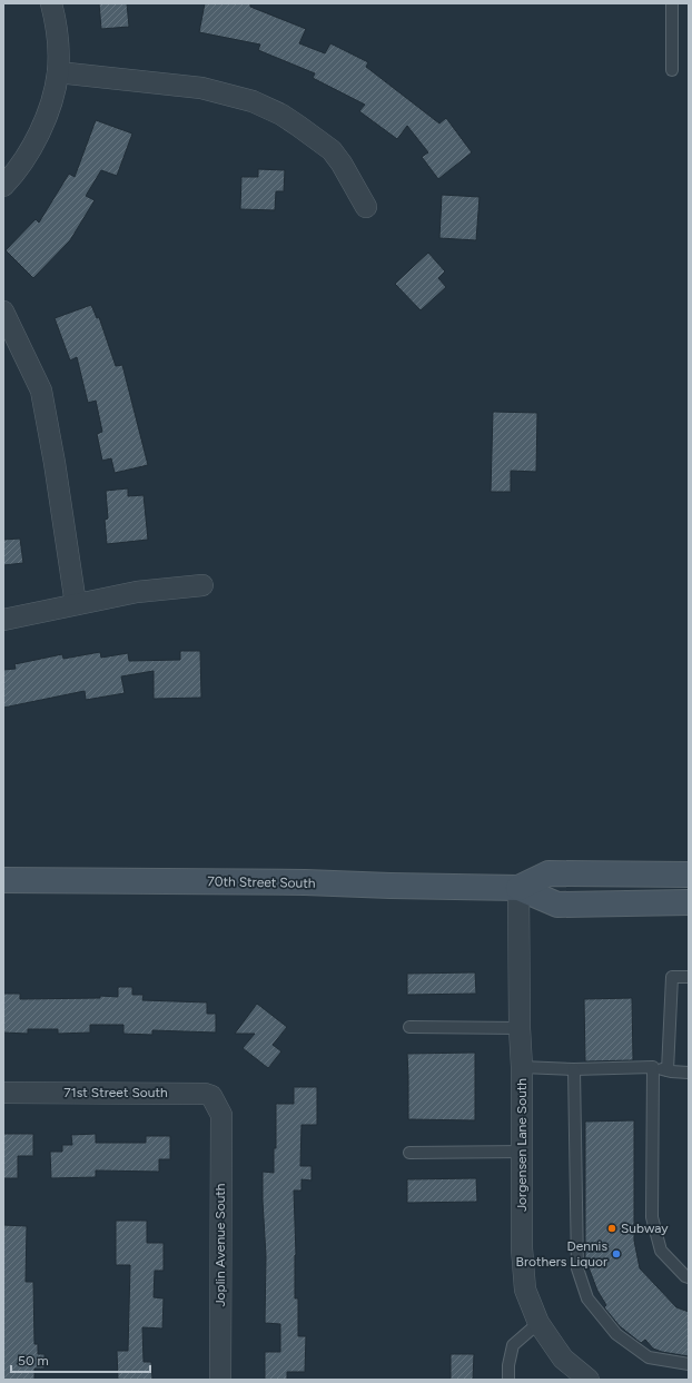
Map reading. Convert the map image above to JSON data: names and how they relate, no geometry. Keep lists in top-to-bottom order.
{
  "streets": {
    "main road": ["70th Street South"],
    "street": ["71st Street South", "Jorgensen Lane South", "Joplin Avenue South"]
  },
  "crossings": [
    ["70th Street South", "Jorgensen Lane South"],
    ["71st Street South", "Joplin Avenue South"]
  ],
  "places": ["Subway", "Dennis Brothers Liquor"],
  "scale_bar": "50 m"
}
